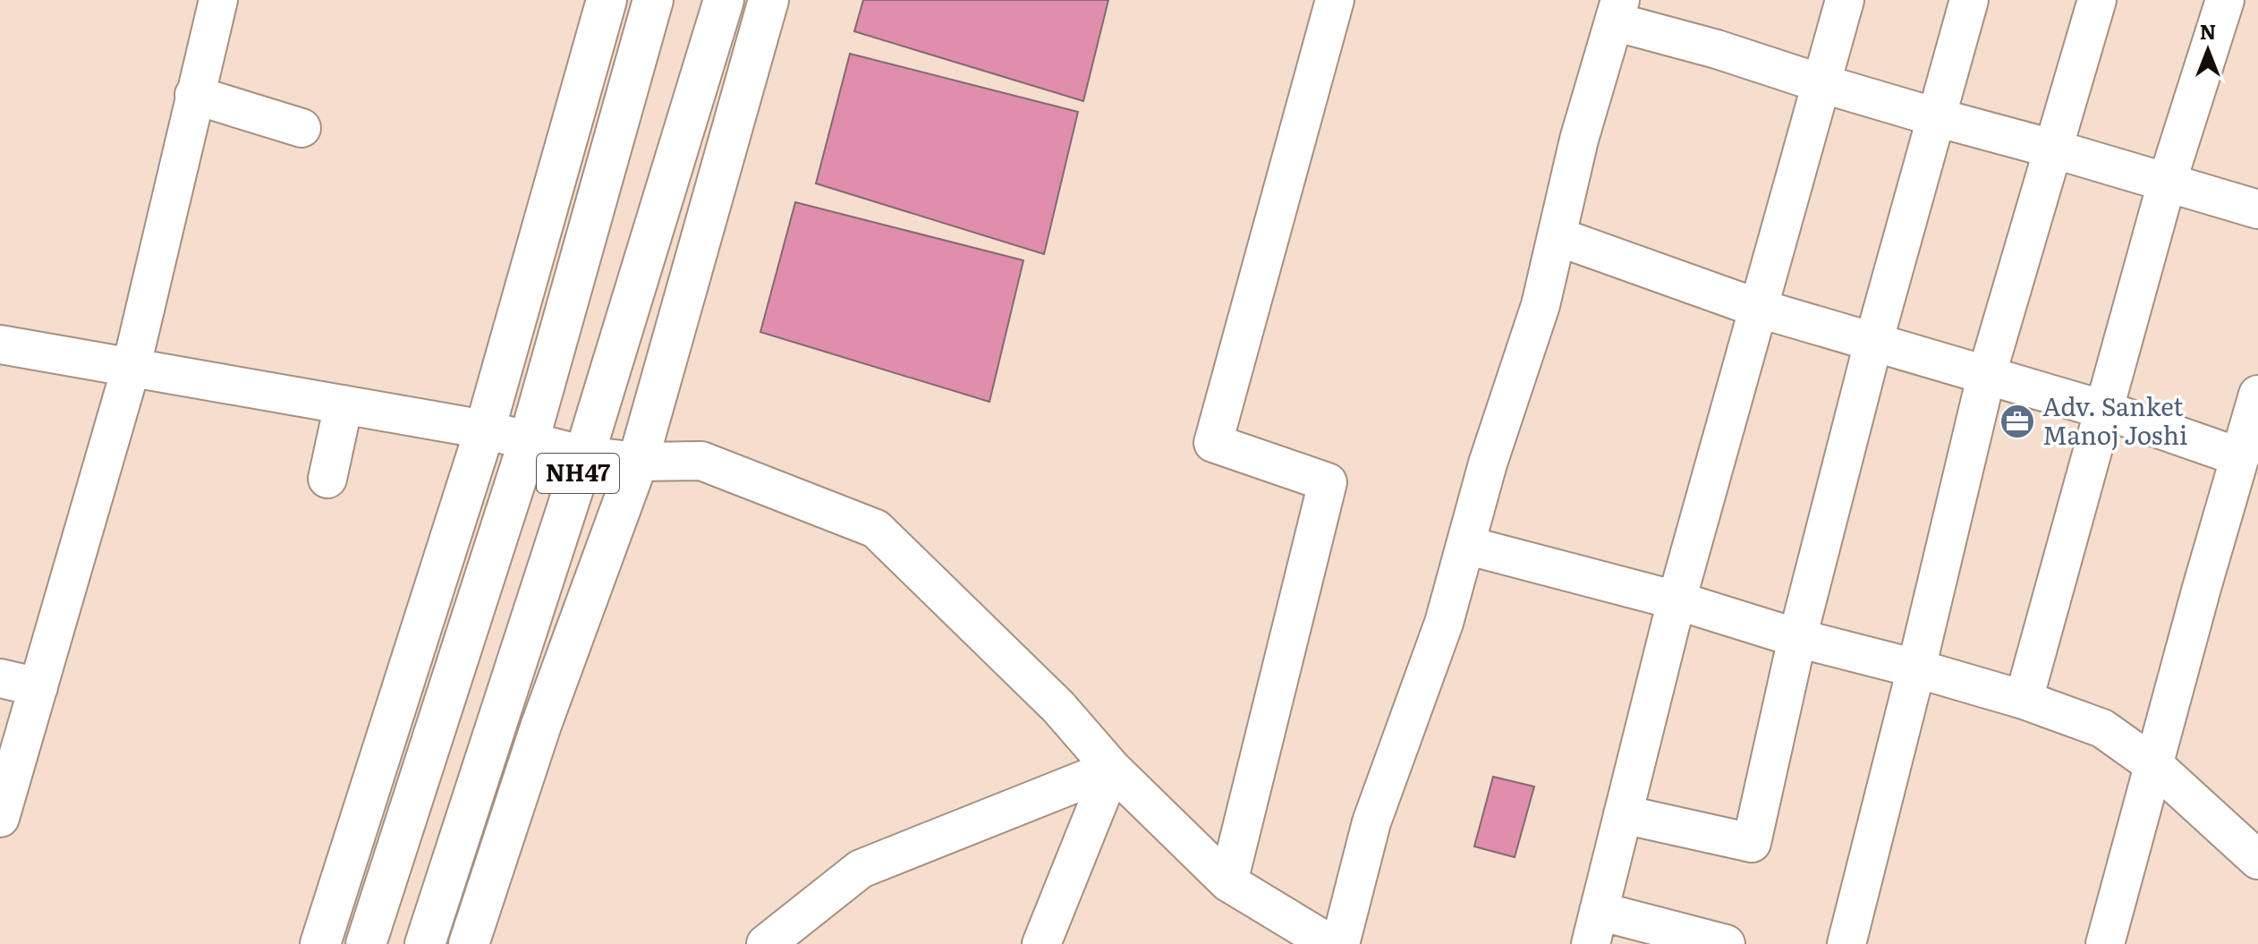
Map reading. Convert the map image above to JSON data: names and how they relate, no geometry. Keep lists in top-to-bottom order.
{
  "streets": {
    "main road": ["NH47"]
  },
  "places": {
    "office": ["Adv. Sanket Manoj Joshi"]
  },
  "north": "top"
}
